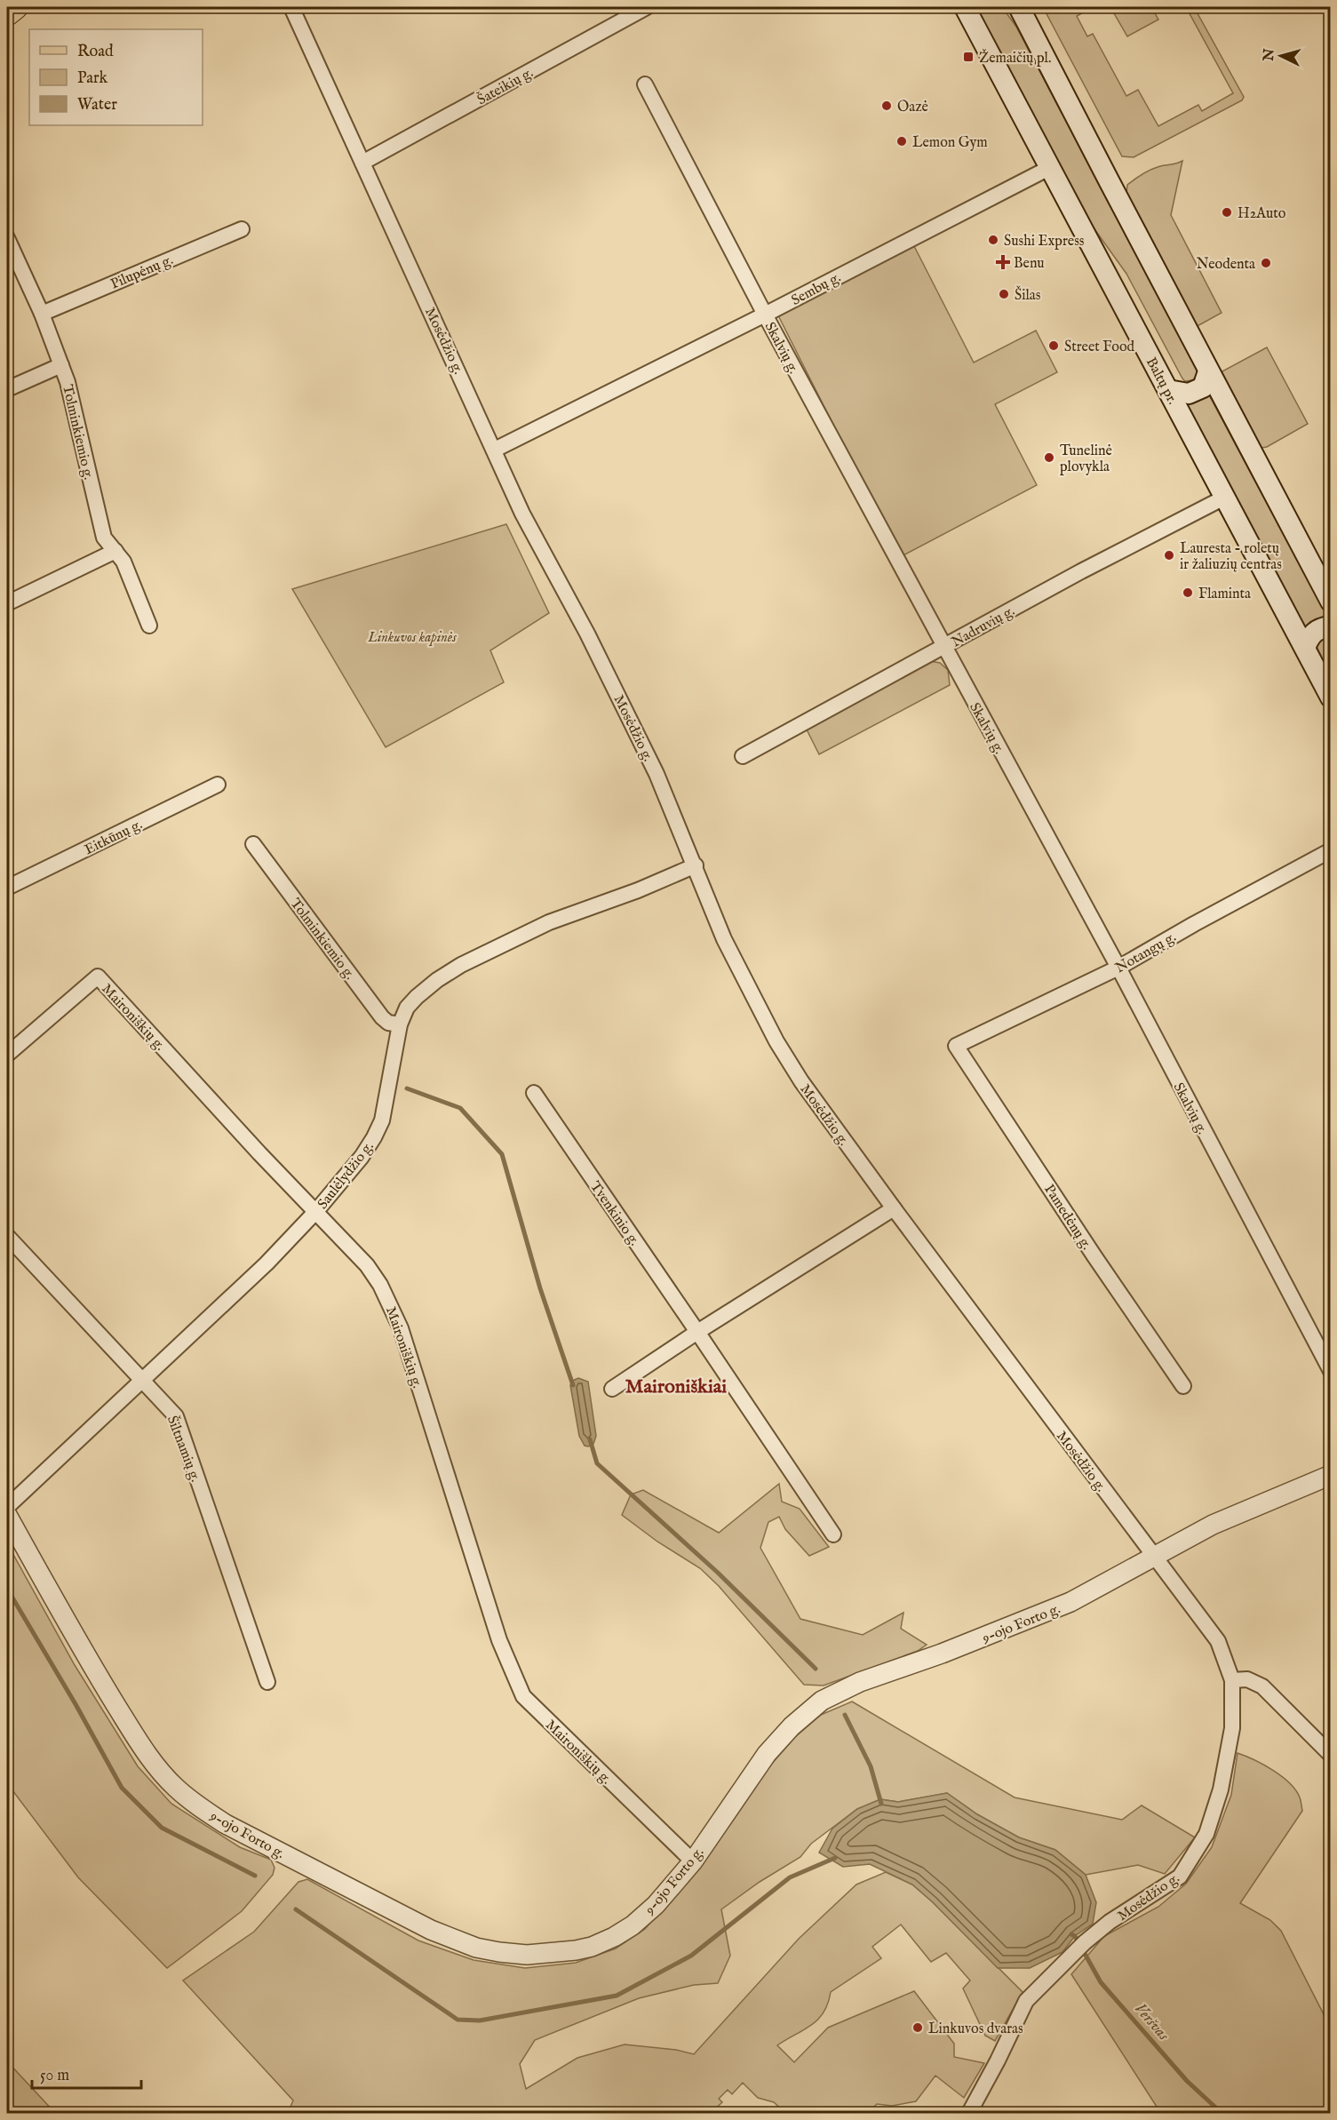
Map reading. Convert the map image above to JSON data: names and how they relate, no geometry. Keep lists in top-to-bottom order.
{
  "streets": {
    "main road": ["Baltų pr."],
    "street": [
      "Šateikių g.",
      "Pilupėnų g.",
      "Sembų g.",
      "Mosėdžio g.",
      "Skalvių g.",
      "Tolminkiemio g.",
      "Nadruvių g.",
      "Eitkūnų g.",
      "Notangų g.",
      "Maironiškių g.",
      "Saulėlydžio g.",
      "Tvenkinio g.",
      "Pamedėnų g.",
      "Šiltnamių g.",
      "9-ojo Forto g."
    ]
  },
  "crossings": [
    ["Šateikių g.", "Mosėdžio g."],
    ["Pilupėnų g.", "Tolminkiemio g."],
    ["Sembų g.", "Mosėdžio g."],
    ["Sembų g.", "Skalvių g."],
    ["Sembų g.", "Baltų pr."],
    ["Mosėdžio g.", "Saulėlydžio g."],
    ["Mosėdžio g.", "9-ojo Forto g."],
    ["Skalvių g.", "Nadruvių g."],
    ["Skalvių g.", "Notangų g."],
    ["Baltų pr.", "Nadruvių g."],
    ["Tolminkiemio g.", "Saulėlydžio g."],
    ["Notangų g.", "Pamedėnų g."],
    ["Maironiškių g.", "Saulėlydžio g."],
    ["Maironiškių g.", "9-ojo Forto g."],
    ["Saulėlydžio g.", "Šiltnamių g."]
  ],
  "districts": ["Maironiškiai"],
  "water": ["Veršvas"],
  "parks": ["Linkuvos kapinės"],
  "places": {
    "transit": ["Žemaičių pl."],
    "other": [
      "Oazė",
      "Lemon Gym",
      "H2Auto",
      "Sushi Express",
      "Neodenta",
      "Šilas",
      "Street Food",
      "Tunelinė plovykla",
      "Lauresta - roletų ir žaliuzių centras",
      "Flaminta",
      "Linkuvos dvaras"
    ],
    "health": ["Benu"]
  },
  "legend": ["Road", "Park", "Water"],
  "scale_bar": "50 m",
  "north": "left"
}
